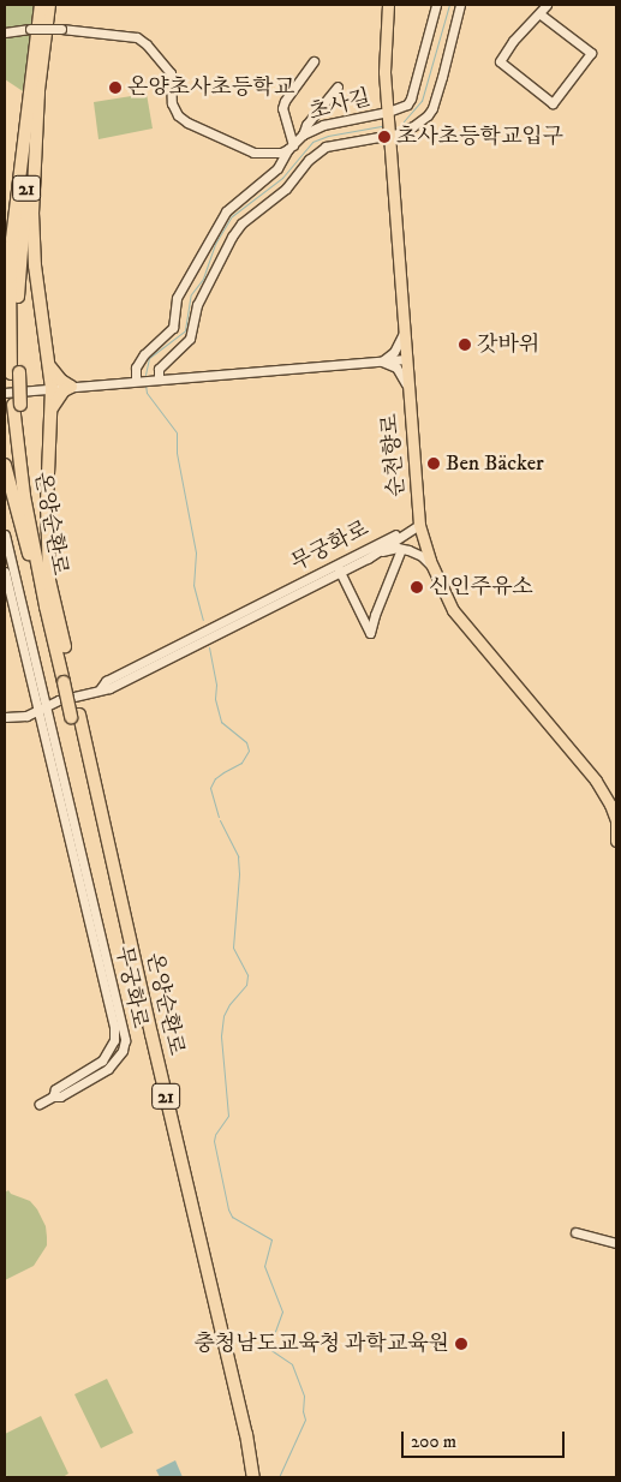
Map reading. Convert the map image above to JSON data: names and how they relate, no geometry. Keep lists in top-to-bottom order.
{
  "streets": {
    "highway": ["21", "온양순환로"],
    "main road": ["순천향로"],
    "street": ["초사길", "무궁화로"]
  },
  "crossings": [
    ["초사길", "순천향로"],
    ["21", "온양순환로"],
    ["순천향로", "무궁화로"]
  ],
  "places": [
    "온양초사초등학교",
    "초사초등학교입구",
    "갓바위",
    "Ben Bäcker",
    "신인주유소",
    "충청남도교육청 과학교육원"
  ],
  "scale_bar": "200 m"
}
